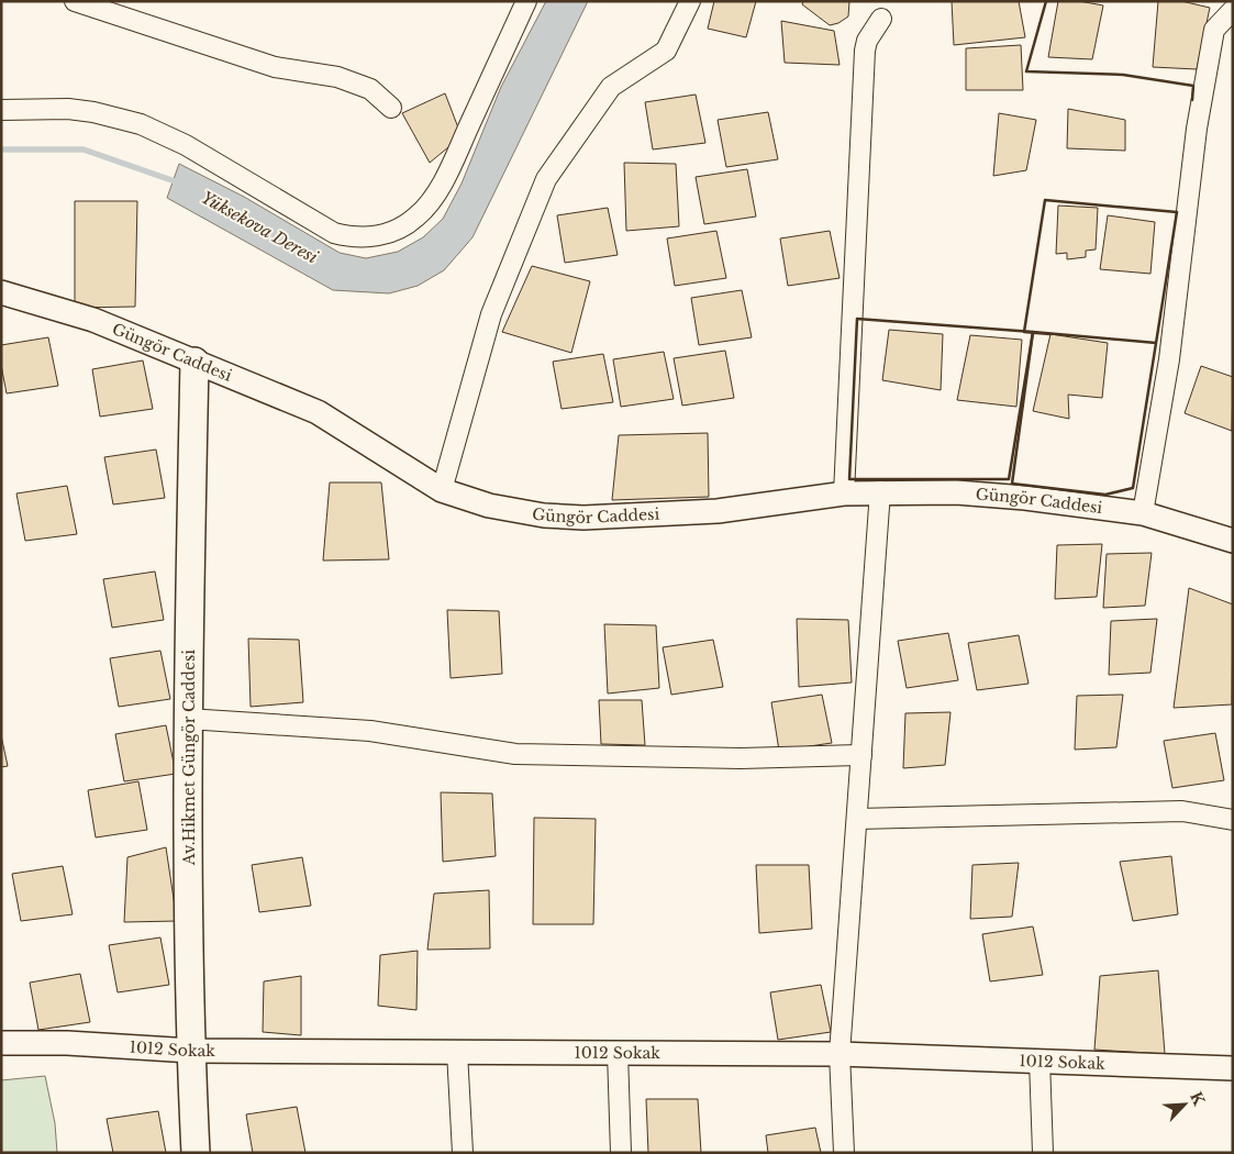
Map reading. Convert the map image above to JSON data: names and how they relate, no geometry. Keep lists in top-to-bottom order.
{
  "streets": {
    "main road": ["Av.Hikmet Güngör Caddesi"],
    "street": ["Güngör Caddesi", "1012 Sokak"]
  },
  "crossings": [
    ["Güngör Caddesi", "Av.Hikmet Güngör Caddesi"],
    ["Av.Hikmet Güngör Caddesi", "1012 Sokak"]
  ],
  "water": ["Yüksekova Deresi"],
  "north": "top right"
}
